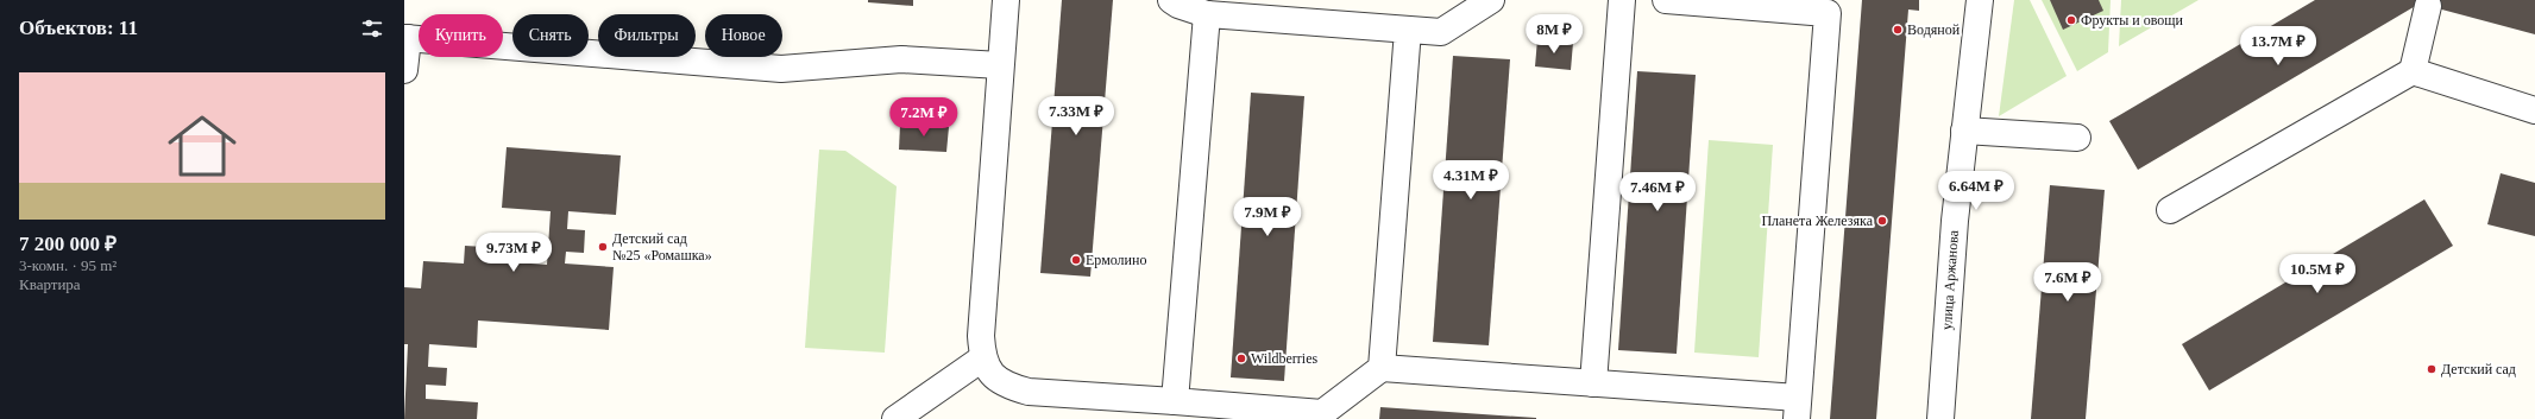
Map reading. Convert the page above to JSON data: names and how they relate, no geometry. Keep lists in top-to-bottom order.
{
  "streets": {
    "street": ["улица Аржанова"]
  },
  "places": [
    "Фрукты и овощи",
    "Водяной",
    "Планета Железяка",
    "Детский сад №25 «Ромашка»",
    "Ермолино",
    "Wildberries",
    "Детский сад"
  ],
  "page": {
    "heading": "Объектов: 11",
    "price": [
      "8M ₽",
      "13.7M ₽",
      "7.33M ₽",
      "7.2M ₽",
      "4.31M ₽",
      "6.64M ₽",
      "7.46M ₽",
      "7.9M ₽",
      "9.73M ₽",
      "10.5M ₽",
      "7.6M ₽"
    ],
    "chip": [
      "Купить",
      "Снять",
      "Фильтры",
      "Новое"
    ],
    "list": [
      {
        "name": "7 200 000 ₽",
        "note": "3-комн. · 95 m² · Квартира"
      }
    ]
  }
}
